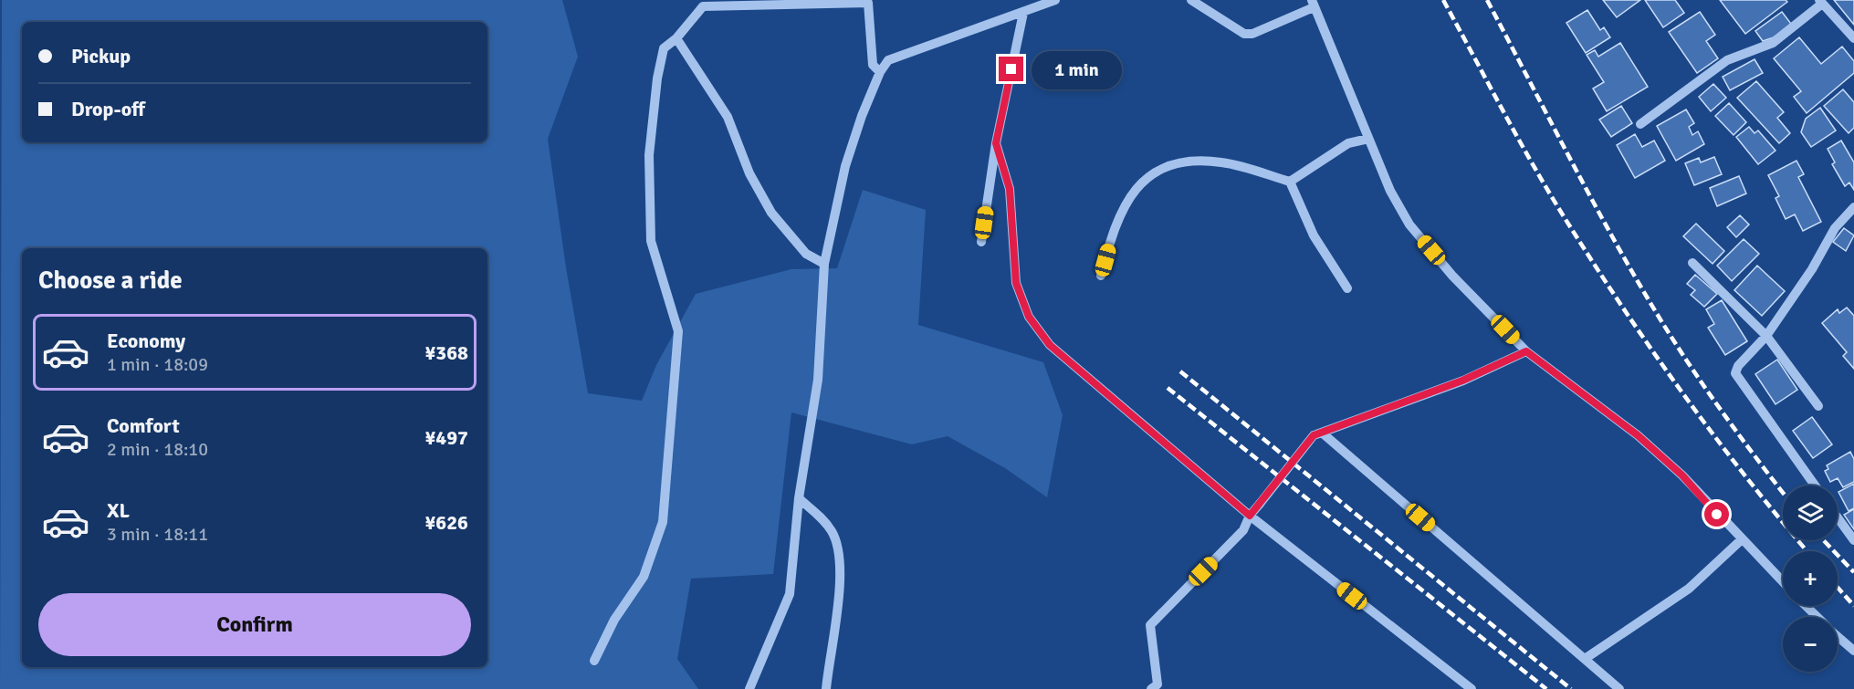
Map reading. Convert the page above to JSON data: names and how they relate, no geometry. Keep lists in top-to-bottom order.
{
  "page": {
    "banner": ["Pickup", "Drop-off"],
    "bubble": "1 min",
    "heading": "Choose a ride",
    "list": [
      {
        "name": "Economy",
        "note": "1 min · 18:09",
        "value": "¥368"
      },
      {
        "name": "Comfort",
        "note": "2 min · 18:10",
        "value": "¥497"
      },
      {
        "name": "XL",
        "note": "3 min · 18:11",
        "value": "¥626"
      }
    ],
    "map_buttons": ["+", "−"],
    "buttons": "Confirm"
  }
}
